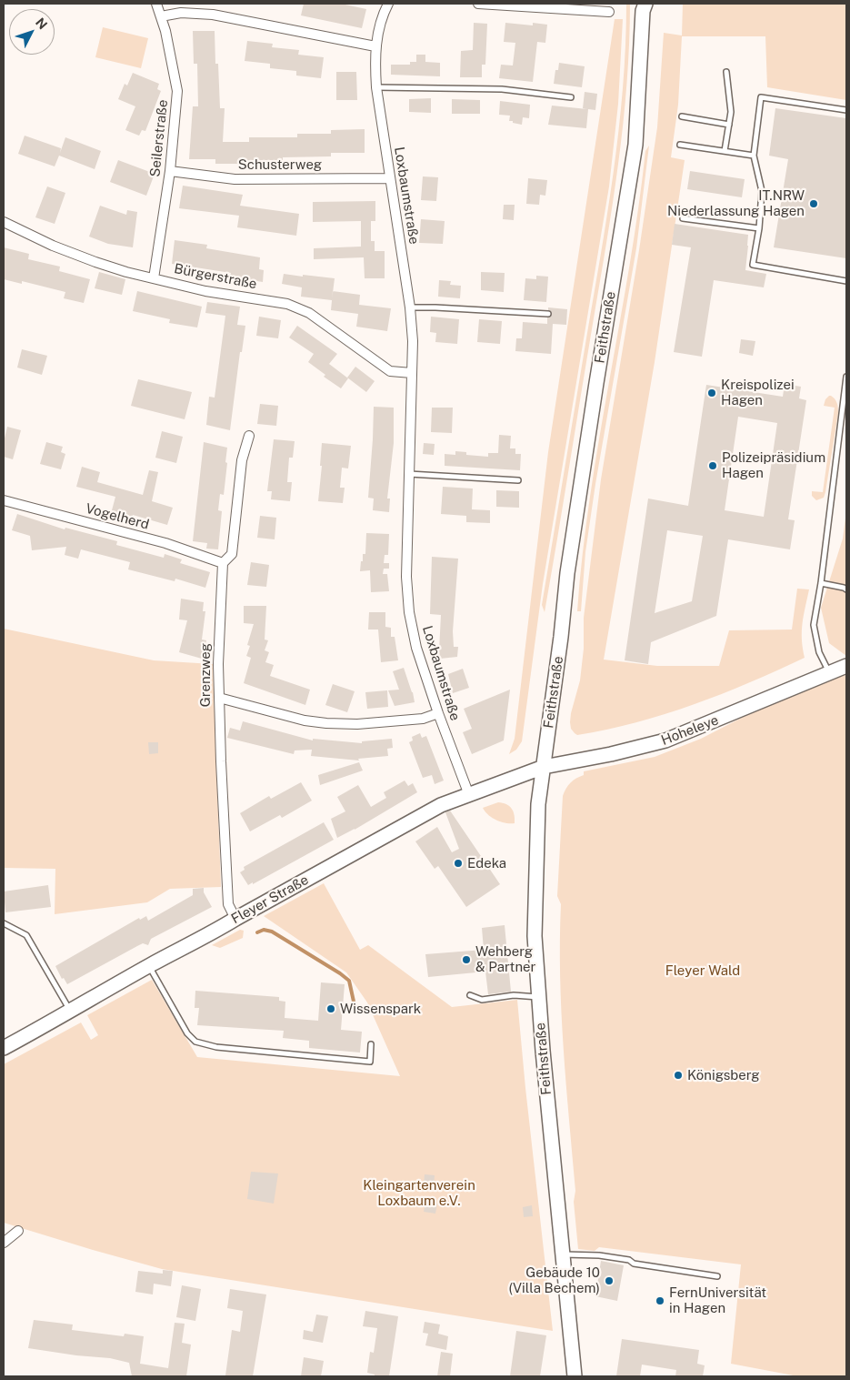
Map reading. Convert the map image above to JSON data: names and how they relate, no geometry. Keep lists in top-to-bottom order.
{
  "streets": {
    "main road": ["Feithstraße", "Hoheleye", "Fleyer Straße"],
    "street": [
      "Seilerstraße",
      "Schusterweg",
      "Loxbaumstraße",
      "Bürgerstraße",
      "Vogelherd",
      "Grenzweg"
    ]
  },
  "crossings": [
    ["Seilerstraße", "Schusterweg"],
    ["Seilerstraße", "Bürgerstraße"],
    ["Schusterweg", "Loxbaumstraße"],
    ["Loxbaumstraße", "Bürgerstraße"],
    ["Loxbaumstraße", "Fleyer Straße"],
    ["Feithstraße", "Hoheleye"],
    ["Feithstraße", "Fleyer Straße"],
    ["Vogelherd", "Grenzweg"],
    ["Grenzweg", "Fleyer Straße"],
    ["Hoheleye", "Fleyer Straße"]
  ],
  "parks": ["Fleyer Wald", "Kleingartenverein Loxbaum e.V."],
  "places": [
    "IT.NRW Niederlassung Hagen",
    "Kreispolizei Hagen",
    "Polizeipräsidium Hagen",
    "Edeka",
    "Wehberg & Partner",
    "Wissenspark",
    "Königsberg",
    "Gebäude 10 (Villa Bechem)",
    "FernUniversität in Hagen"
  ],
  "north": "top right"
}
